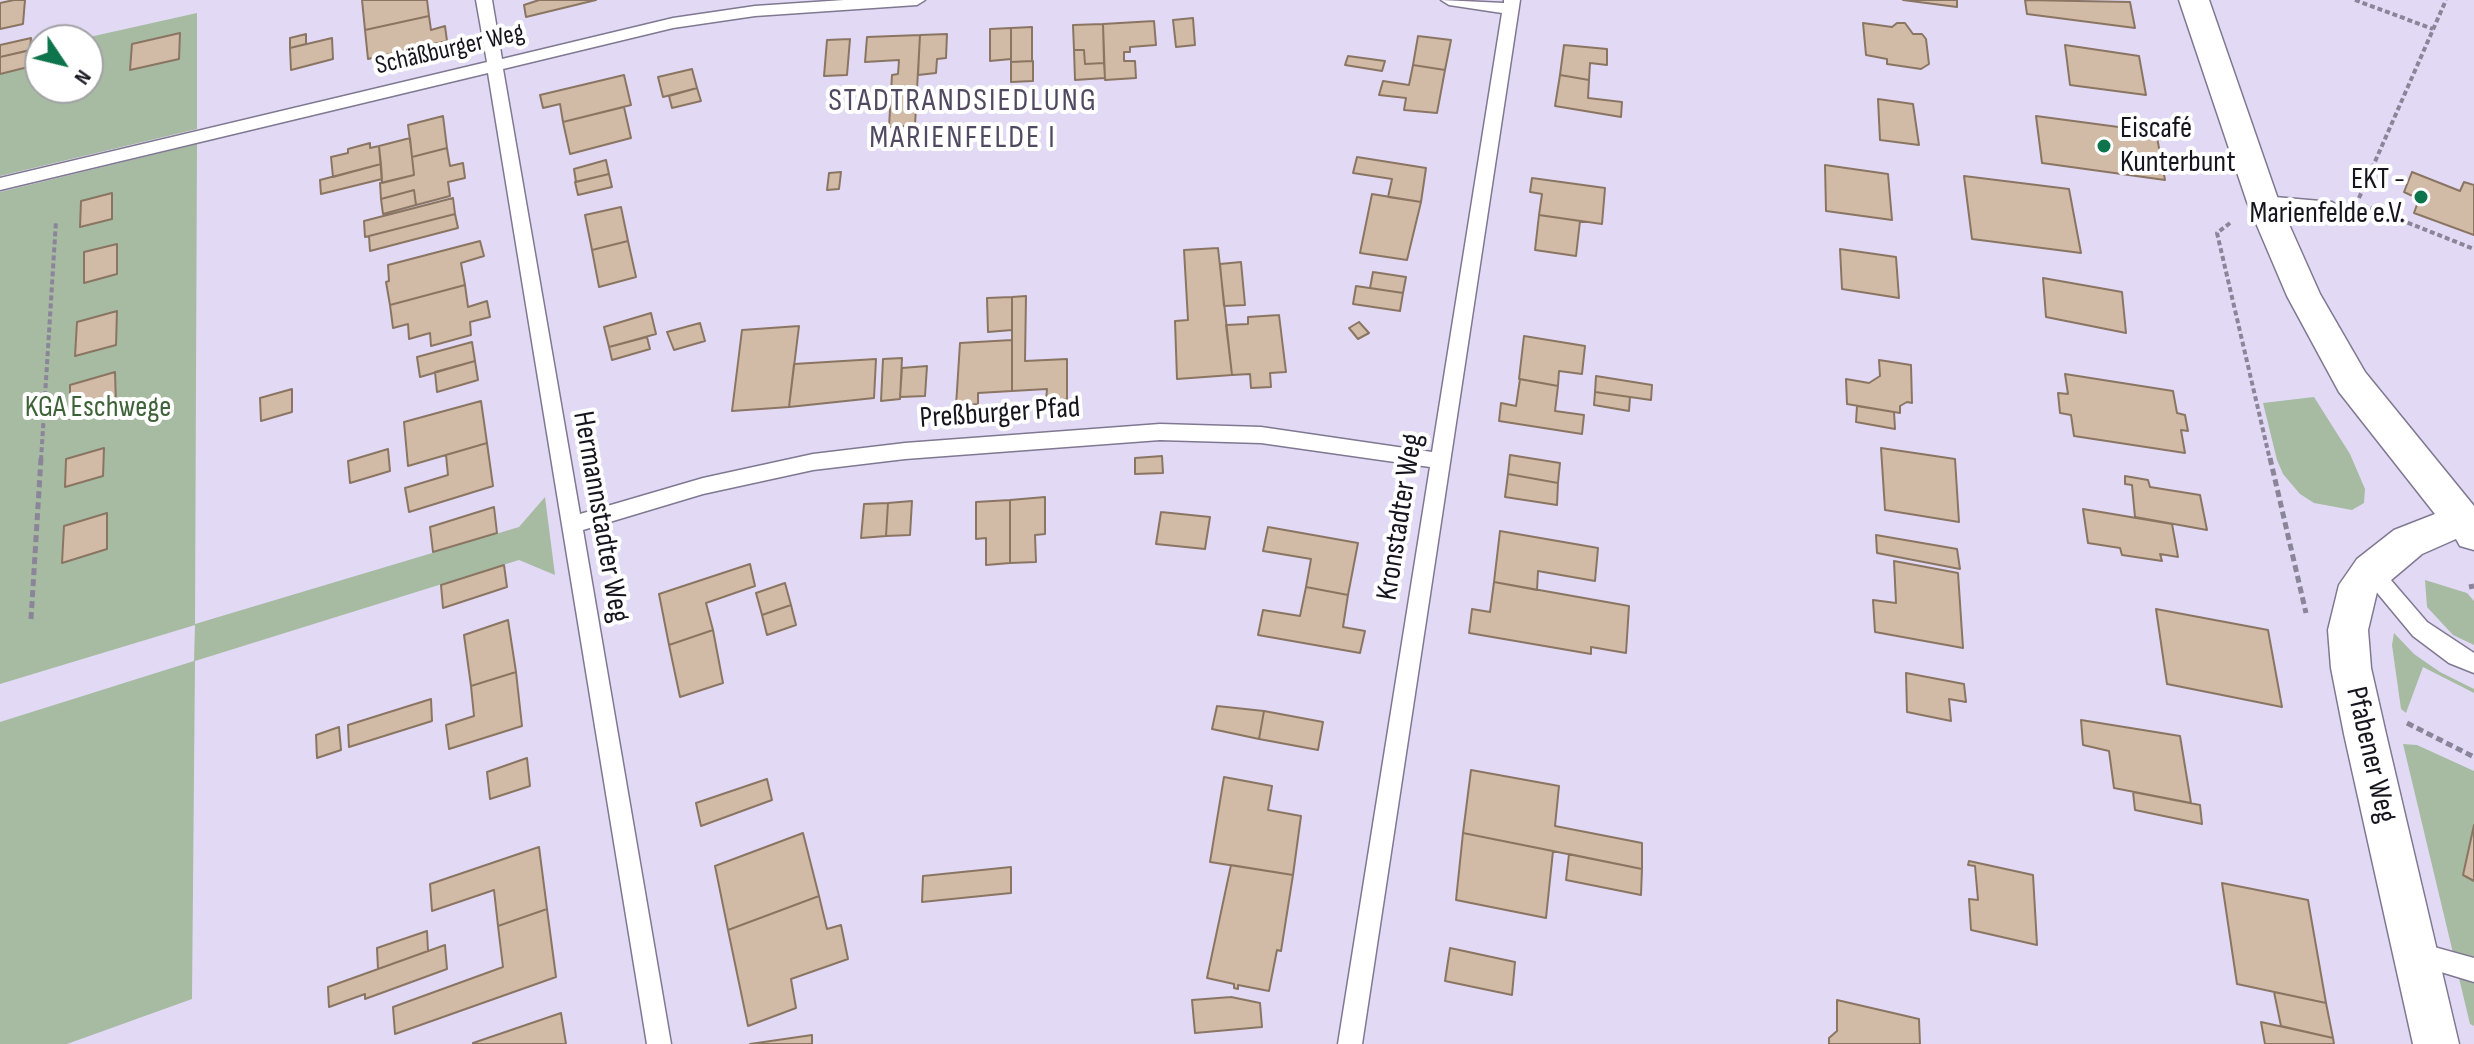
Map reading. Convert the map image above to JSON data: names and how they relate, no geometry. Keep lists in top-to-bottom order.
{
  "streets": {
    "street": ["Pfabener Weg"],
    "lane": [
      "Schäßburger Weg",
      "Preßburger Pfad",
      "Hermannstadter Weg",
      "Kronstadter Weg"
    ]
  },
  "crossings": [
    ["Schäßburger Weg", "Hermannstadter Weg"],
    ["Preßburger Pfad", "Hermannstadter Weg"],
    ["Preßburger Pfad", "Kronstadter Weg"]
  ],
  "districts": ["STADTRANDSIEDLUNG MARIENFELDE I"],
  "parks": ["KGA Eschwege"],
  "places": ["Eiscafé Kunterbunt", "EKT - Marienfelde e.V."],
  "north": "bottom right"
}
